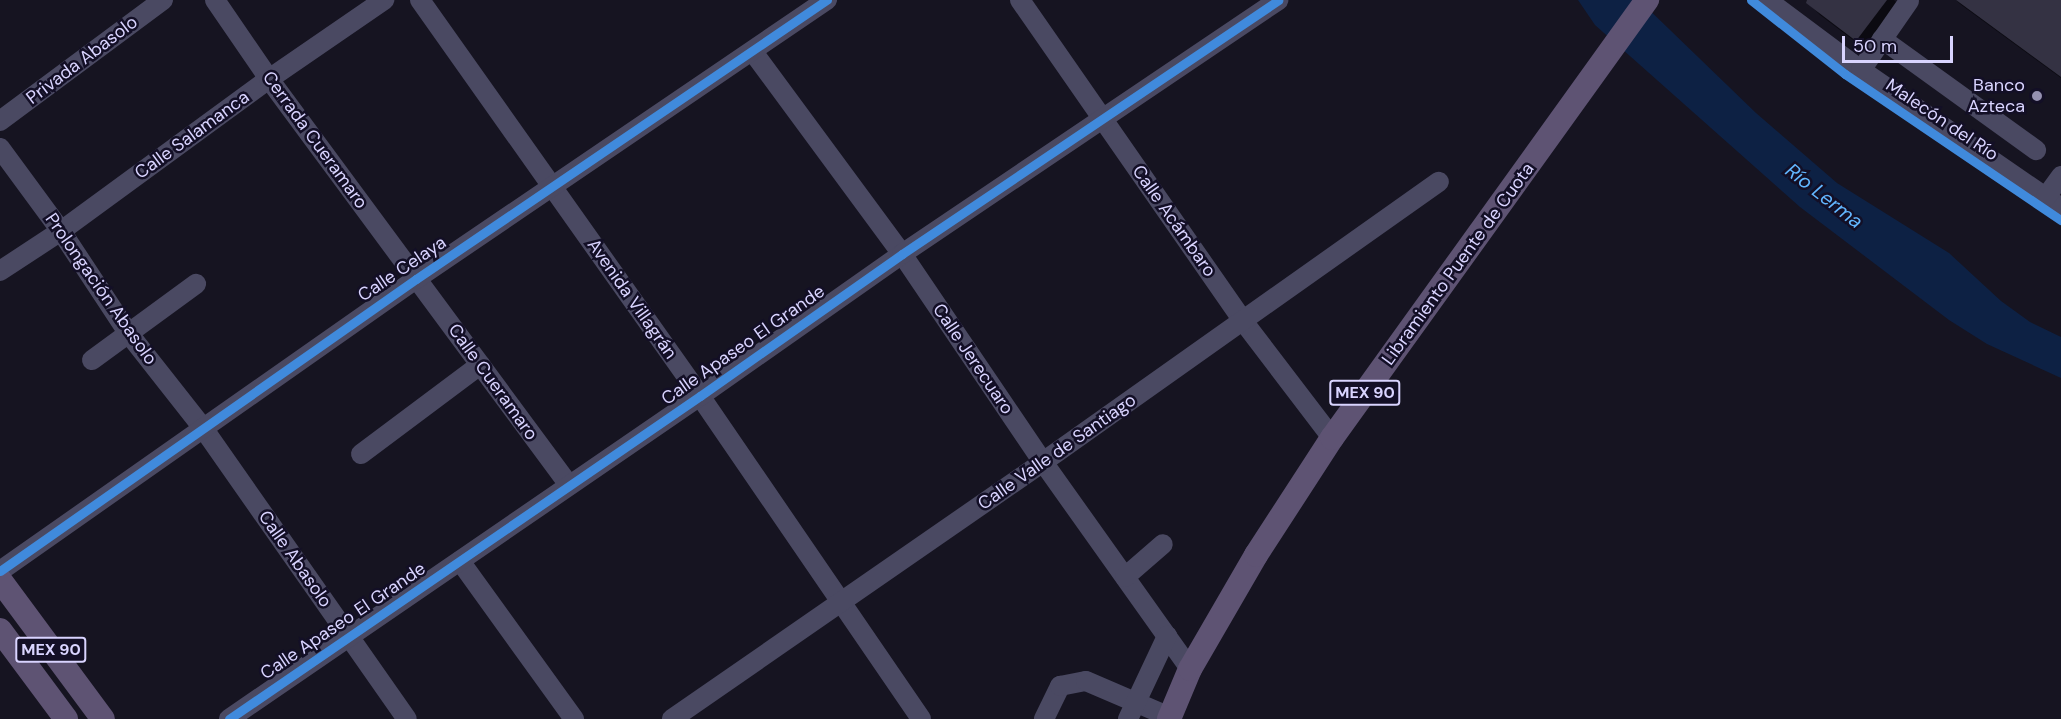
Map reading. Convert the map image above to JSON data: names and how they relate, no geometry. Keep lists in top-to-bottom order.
{
  "streets": {
    "main road": ["Libramiento Puente de Cuota", "MEX 90"],
    "street": [
      "Privada Abasolo",
      "Malecón del Río",
      "Calle Salamanca",
      "Cerrada Cueramaro",
      "Calle Acámbaro",
      "Calle Celaya",
      "Prolongación Abasolo",
      "Avenida Villagrán",
      "Calle Apaseo El Grande",
      "Calle Jerecuaro",
      "Calle Cueramaro",
      "Calle Valle de Santiago",
      "Calle Abasolo"
    ]
  },
  "crossings": [
    ["Calle Salamanca", "Cerrada Cueramaro"],
    ["Calle Salamanca", "Prolongación Abasolo"],
    ["Cerrada Cueramaro", "Calle Celaya"],
    ["Cerrada Cueramaro", "Calle Cueramaro"],
    ["Calle Acámbaro", "Libramiento Puente de Cuota"],
    ["Calle Acámbaro", "Calle Apaseo El Grande"],
    ["Calle Acámbaro", "Calle Valle de Santiago"],
    ["Libramiento Puente de Cuota", "Calle Jerecuaro"],
    ["Calle Celaya", "Prolongación Abasolo"],
    ["Calle Celaya", "Avenida Villagrán"],
    ["Calle Celaya", "Calle Jerecuaro"],
    ["Calle Celaya", "Calle Cueramaro"],
    ["Calle Celaya", "Calle Abasolo"],
    ["Prolongación Abasolo", "Calle Abasolo"],
    ["Avenida Villagrán", "Calle Apaseo El Grande"],
    ["Avenida Villagrán", "Calle Valle de Santiago"],
    ["Calle Apaseo El Grande", "Calle Jerecuaro"],
    ["Calle Apaseo El Grande", "Calle Cueramaro"],
    ["Calle Apaseo El Grande", "Calle Abasolo"],
    ["Calle Jerecuaro", "Calle Valle de Santiago"]
  ],
  "water": ["Río Lerma"],
  "places": ["Banco Azteca"],
  "scale_bar": "50 m"
}
